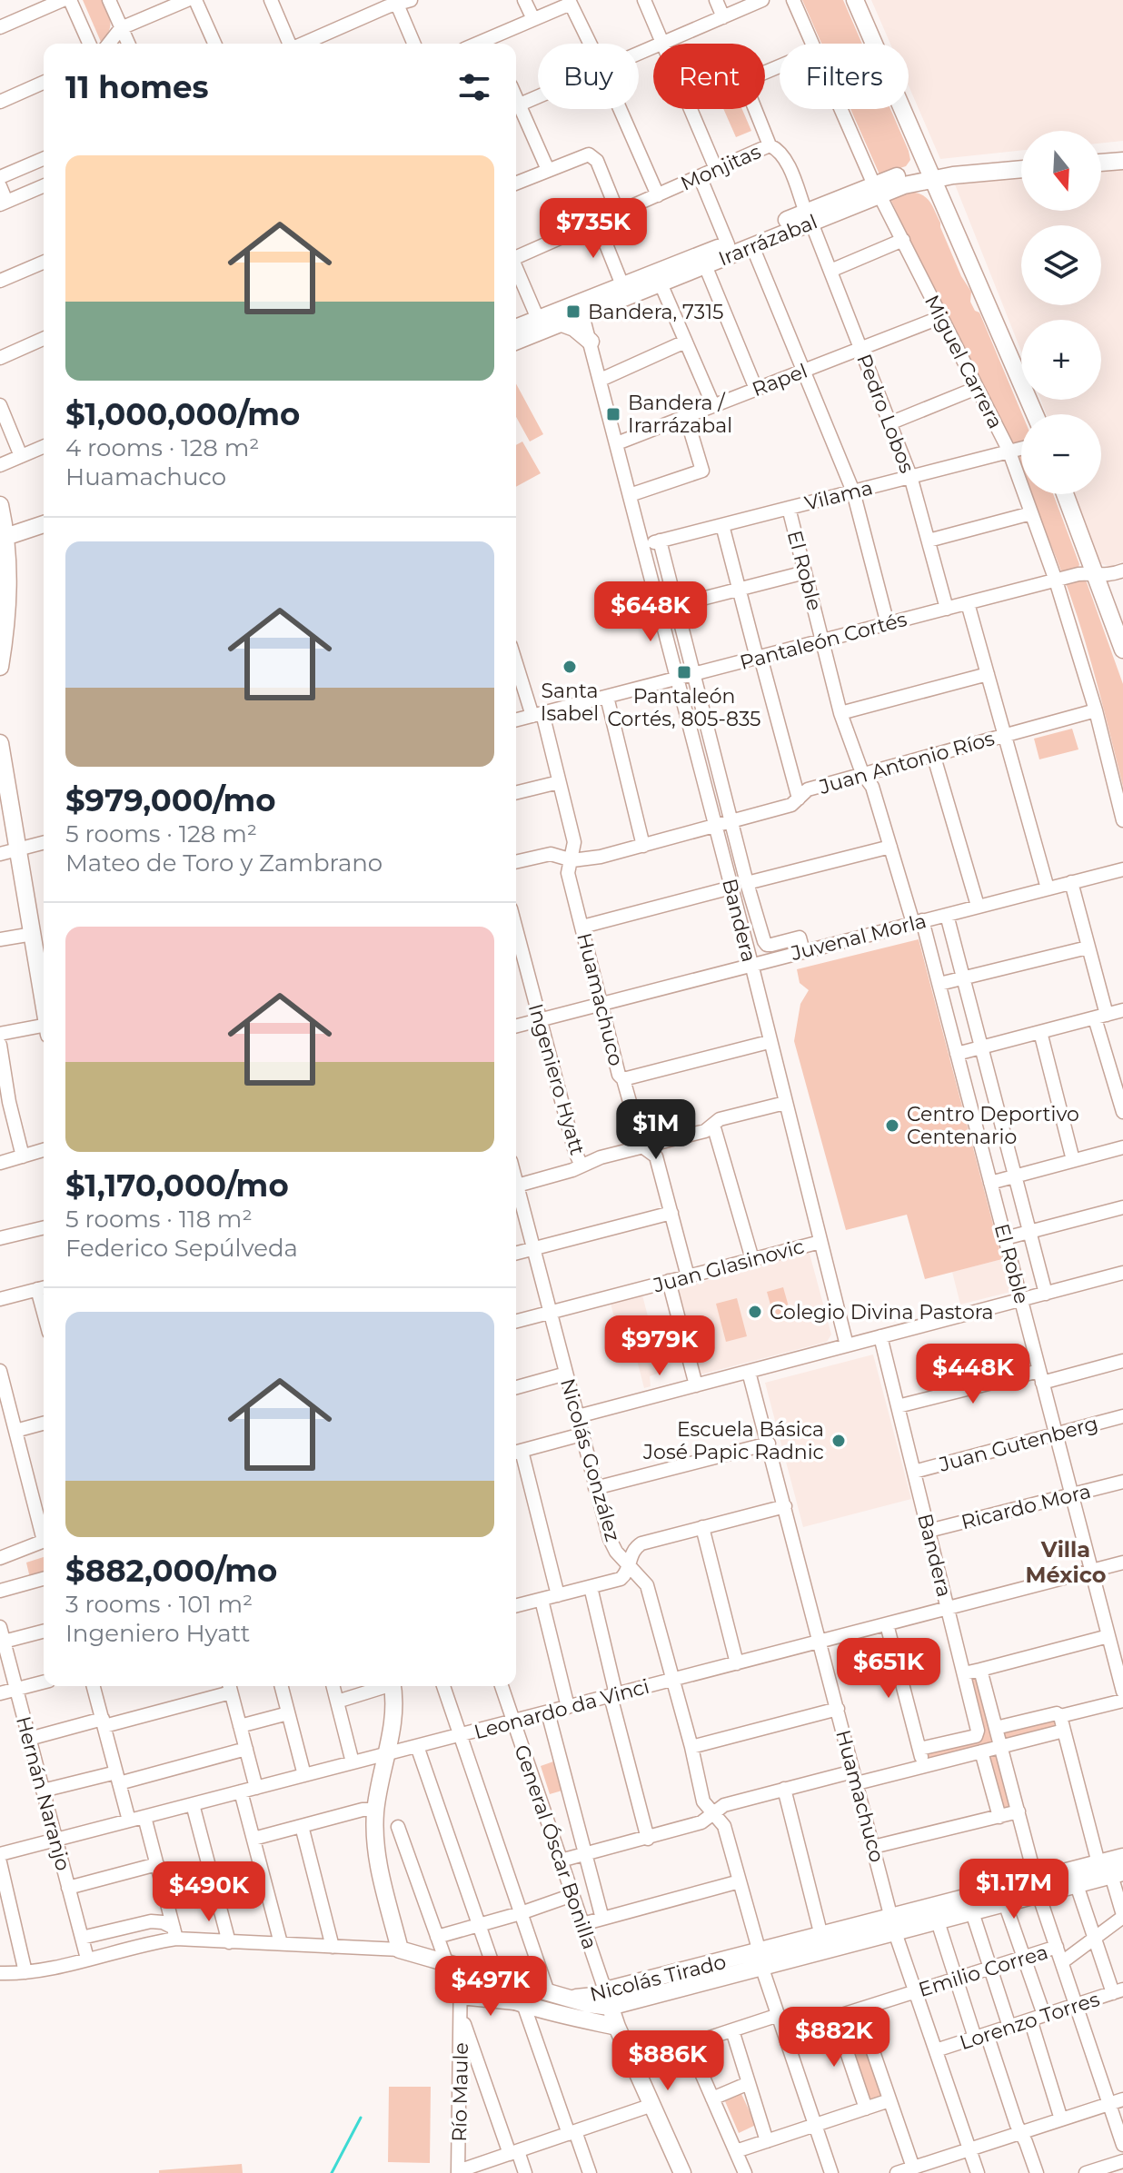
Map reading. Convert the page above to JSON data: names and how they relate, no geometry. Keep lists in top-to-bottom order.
{
  "streets": {
    "main road": ["Irarrázabal", "General Óscar Bonilla", "Nicolás Tirado"],
    "street": [
      "Monjitas",
      "Miguel Carrera",
      "Rapel",
      "Pedro Lobos",
      "Vilama",
      "El Roble",
      "Pantaleón Cortés",
      "Juan Antonio Ríos",
      "Bandera",
      "Juvenal Morla",
      "Huamachuco",
      "Ingeniero Hyatt",
      "Juan Glasinovic",
      "Juan Gutenberg",
      "Nicolás González",
      "Ricardo Mora",
      "Leonardo da Vinci",
      "Hernán Naranjo",
      "Emilio Correa",
      "Lorenzo Torres",
      "Río Maule"
    ]
  },
  "crossings": [
    ["Monjitas", "Pedro Lobos"],
    ["Irarrázabal", "Miguel Carrera"],
    ["Irarrázabal", "Pedro Lobos"],
    ["Irarrázabal", "Bandera"],
    ["Miguel Carrera", "Rapel"],
    ["Miguel Carrera", "Vilama"],
    ["Miguel Carrera", "Pantaleón Cortés"],
    ["Miguel Carrera", "Juan Antonio Ríos"],
    ["Rapel", "Pedro Lobos"],
    ["Rapel", "Bandera"],
    ["Pedro Lobos", "Vilama"],
    ["Pedro Lobos", "Pantaleón Cortés"],
    ["Vilama", "El Roble"],
    ["Vilama", "Bandera"],
    ["El Roble", "Pantaleón Cortés"],
    ["El Roble", "Juan Antonio Ríos"],
    ["El Roble", "Juvenal Morla"],
    ["El Roble", "Juan Gutenberg"],
    ["El Roble", "Ricardo Mora"],
    ["El Roble", "Leonardo da Vinci"],
    ["Pantaleón Cortés", "Bandera"],
    ["Pantaleón Cortés", "Huamachuco"],
    ["Juan Antonio Ríos", "Bandera"],
    ["Juan Antonio Ríos", "Huamachuco"],
    ["Bandera", "Juvenal Morla"],
    ["Bandera", "Juan Glasinovic"],
    ["Bandera", "Juan Gutenberg"],
    ["Bandera", "Ricardo Mora"],
    ["Bandera", "Leonardo da Vinci"],
    ["Juvenal Morla", "Huamachuco"],
    ["Juvenal Morla", "Ingeniero Hyatt"],
    ["Huamachuco", "Juan Glasinovic"],
    ["Huamachuco", "Leonardo da Vinci"],
    ["Huamachuco", "Emilio Correa"],
    ["Huamachuco", "Nicolás Tirado"],
    ["Huamachuco", "Lorenzo Torres"],
    ["Juan Glasinovic", "Nicolás González"],
    ["Nicolás González", "Leonardo da Vinci"],
    ["Nicolás González", "Emilio Correa"],
    ["Nicolás González", "Nicolás Tirado"],
    ["Leonardo da Vinci", "Hernán Naranjo"],
    ["Leonardo da Vinci", "General Óscar Bonilla"],
    ["General Óscar Bonilla", "Nicolás Tirado"],
    ["Nicolás Tirado", "Río Maule"]
  ],
  "districts": ["Villa México"],
  "places": {
    "transit": ["Bandera, 7315", "Bandera / Irarrázabal", "Pantaleón Cortés, 805-835"],
    "other": [
      "Santa Isabel",
      "Centro Deportivo Centenario",
      "Colegio Divina Pastora",
      "Escuela Básica José Papic Radnic"
    ]
  },
  "north": "bottom",
  "page": {
    "chip": ["Buy", "Rent", "Filters"],
    "heading": "11 homes",
    "map_buttons": ["+", "−"],
    "list": [
      {
        "name": "$1,000,000/mo",
        "note": "4 rooms · 128 m² · Huamachuco"
      },
      {
        "name": "$979,000/mo",
        "note": "5 rooms · 128 m² · Mateo de Toro y Zambrano"
      },
      {
        "name": "$1,170,000/mo",
        "note": "5 rooms · 118 m² · Federico Sepúlveda"
      },
      {
        "name": "$882,000/mo",
        "note": "3 rooms · 101 m² · Ingeniero Hyatt"
      }
    ],
    "price": [
      "$735K",
      "$648K",
      "$1M",
      "$979K",
      "$448K",
      "$651K",
      "$1.17M",
      "$490K",
      "$497K",
      "$882K",
      "$886K"
    ]
  }
}
